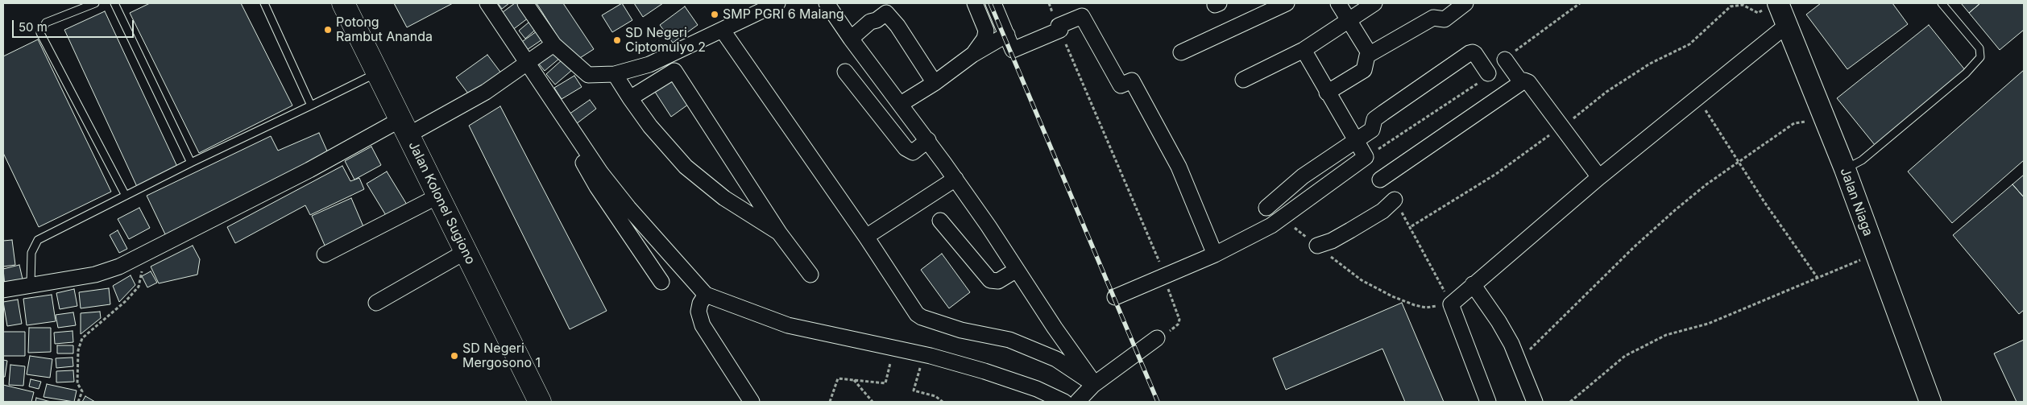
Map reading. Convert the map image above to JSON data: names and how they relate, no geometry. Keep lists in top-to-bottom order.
{
  "streets": {
    "highway": ["Jalan Kolonel Sugiono"],
    "street": ["Jalan Niaga"]
  },
  "places": [
    "SMP PGRI 6 Malang",
    "Potong Rambut Ananda",
    "SD Negeri Ciptomulyo 2",
    "SD Negeri Mergosono 1"
  ],
  "scale_bar": "50 m"
}
